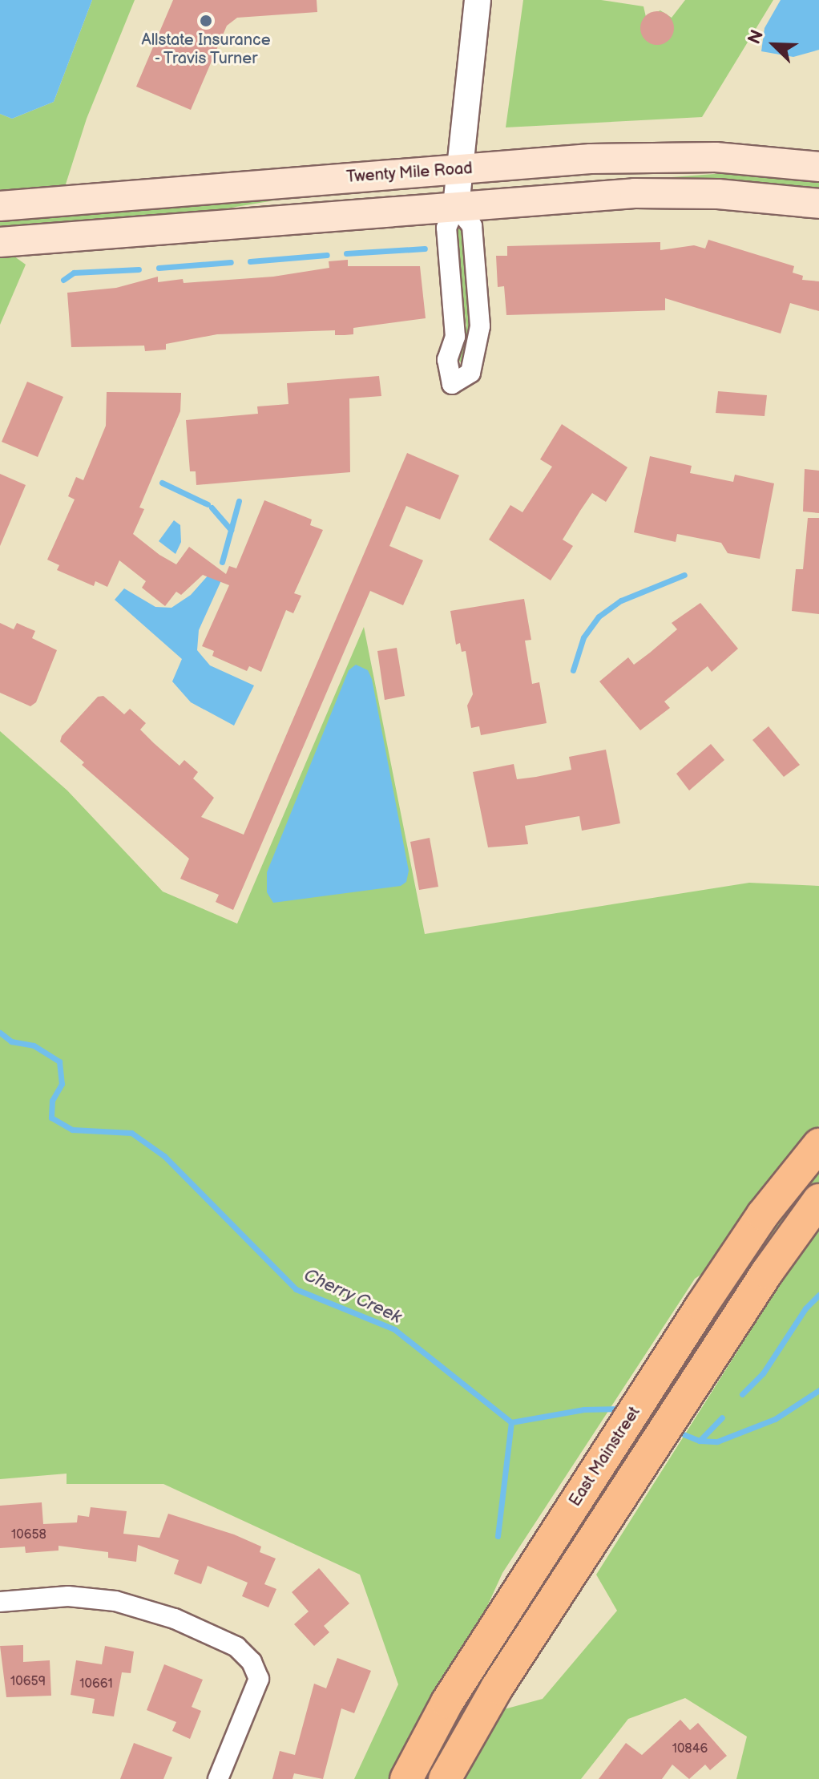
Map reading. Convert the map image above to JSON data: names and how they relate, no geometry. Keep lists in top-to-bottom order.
{
  "streets": {
    "main road": ["Twenty Mile Road", "East Mainstreet"]
  },
  "water": ["Cherry Creek"],
  "places": ["Allstate Insurance - Travis Turner"],
  "house_numbers": [
    "10658",
    "10659",
    "10661",
    "10846"
  ],
  "north": "top left"
}
